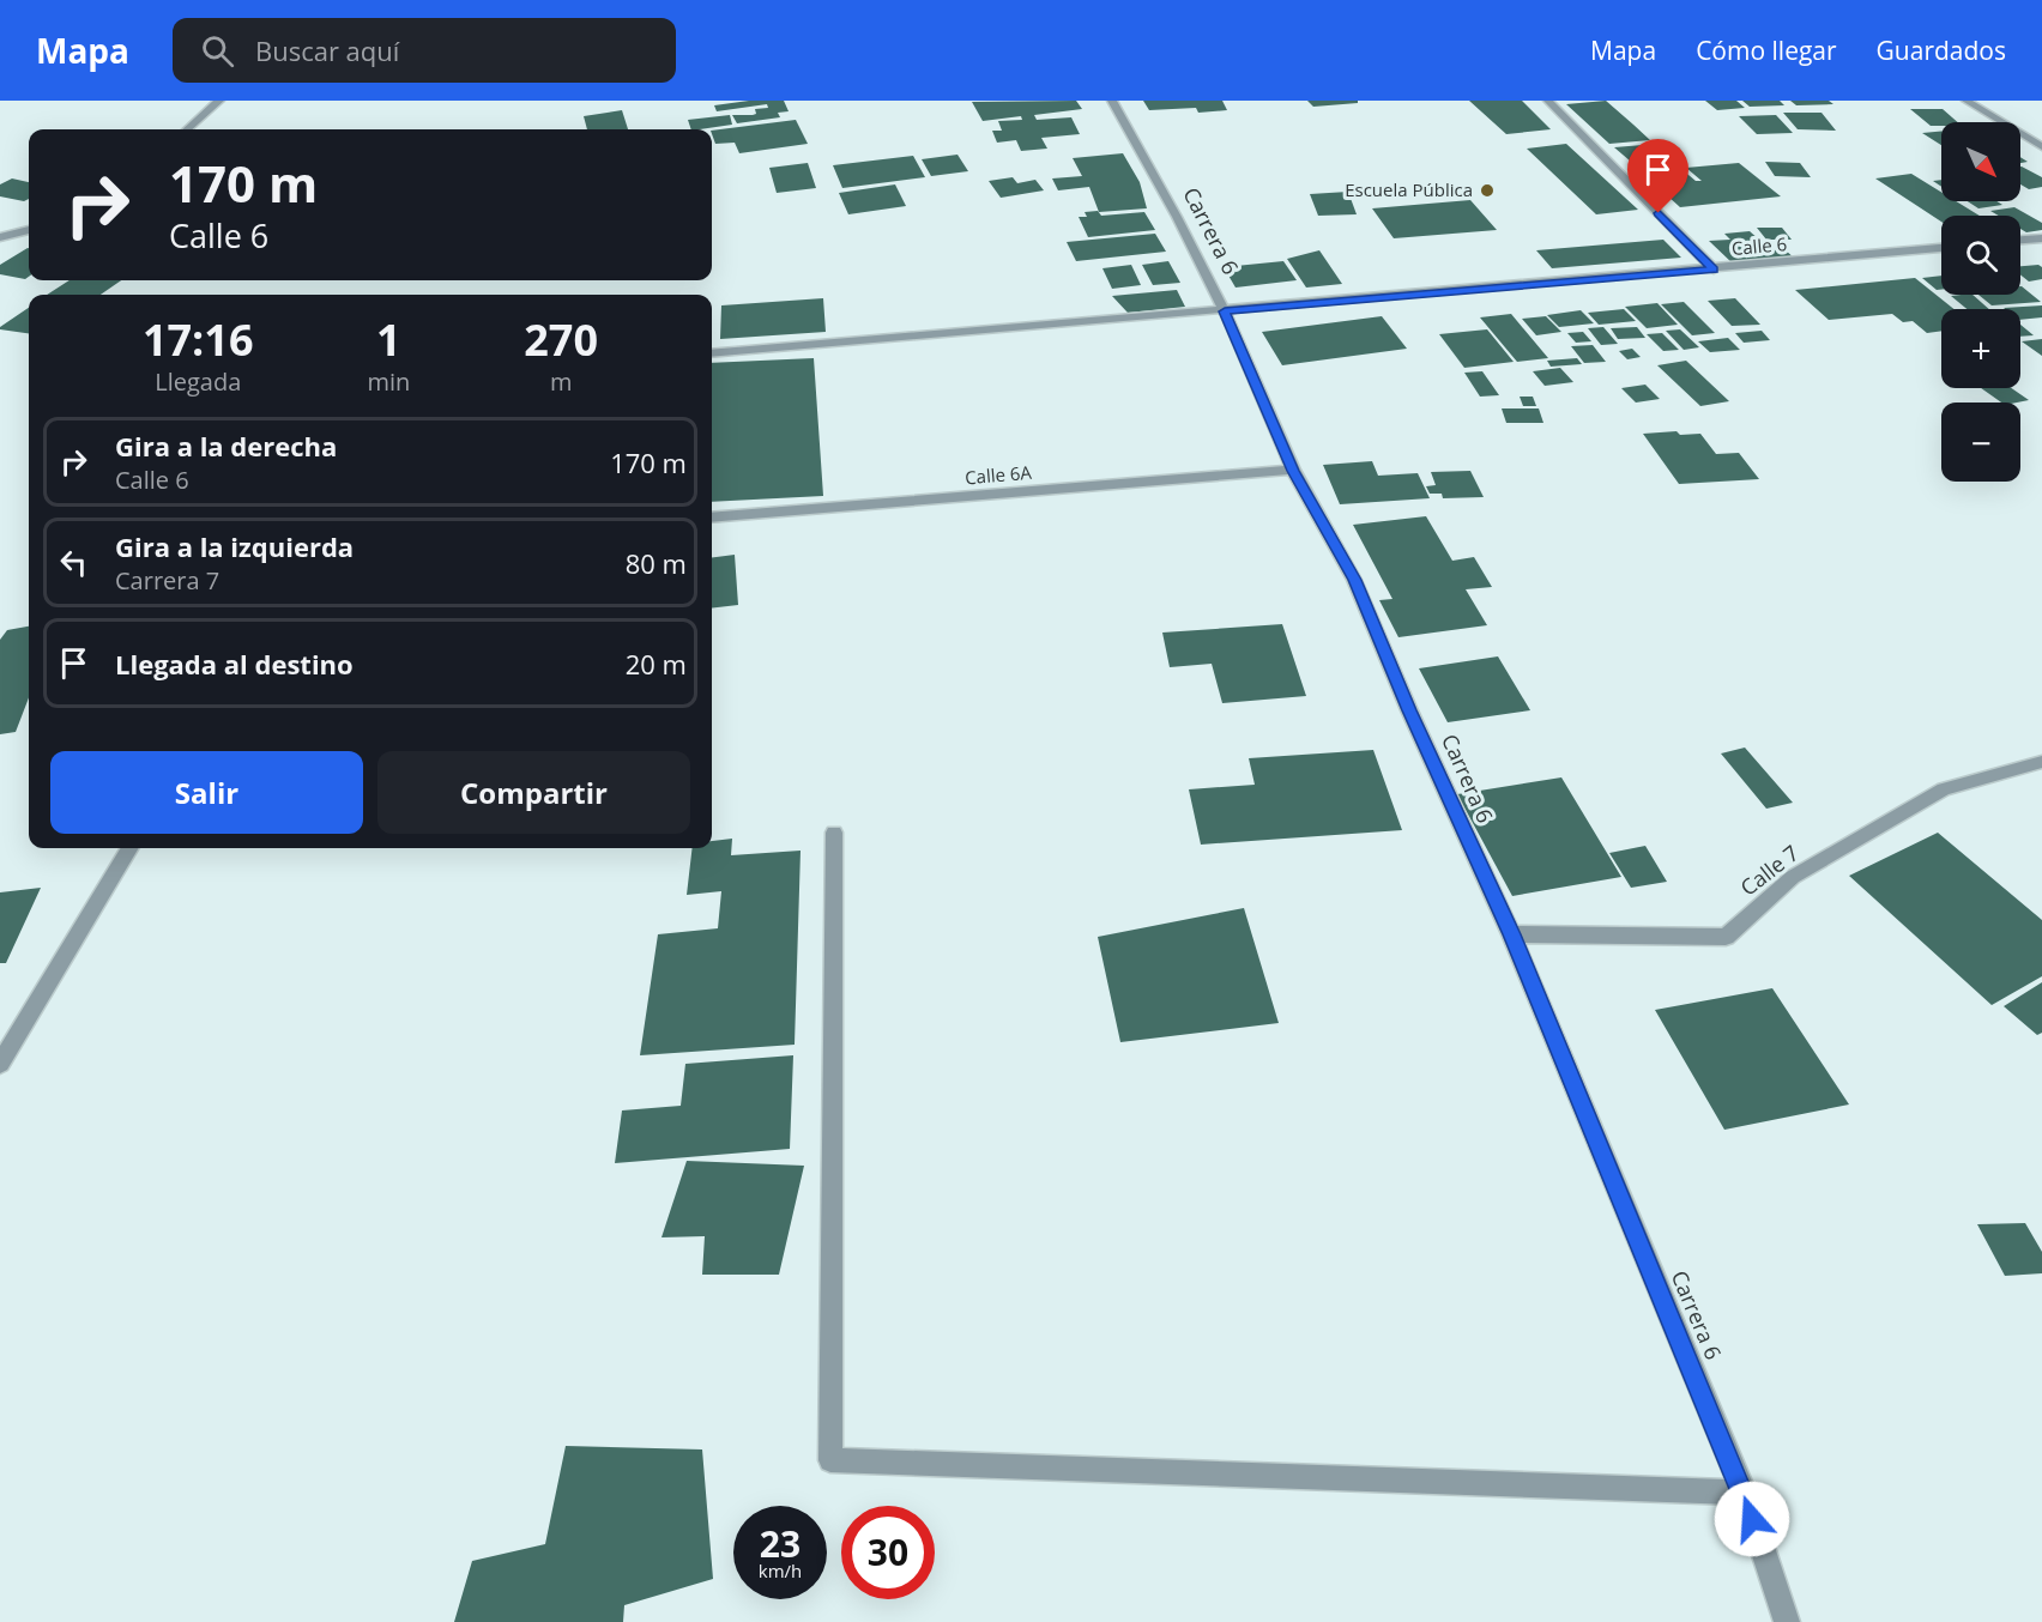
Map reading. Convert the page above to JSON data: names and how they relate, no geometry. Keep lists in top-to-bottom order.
{
  "streets": {
    "street": [
      "Carrera 6",
      "Calle 6",
      "Calle 6A",
      "Calle 7"
    ]
  },
  "crossings": [
    ["Carrera 6", "Calle 6"],
    ["Carrera 6", "Calle 6A"],
    ["Carrera 6", "Calle 7"]
  ],
  "places": ["Escuela Pública"],
  "north": "bottom right",
  "page": {
    "header": "Mapa",
    "search": "Buscar aquí",
    "nav": ["Mapa", "Cómo llegar", "Guardados"],
    "map_buttons": ["+", "−"],
    "turn": ["170 m", "Calle 6"],
    "eta": [
      "17:16",
      "Llegada",
      "1",
      "min",
      "270",
      "m"
    ],
    "list": [
      {
        "name": "Gira a la derecha",
        "note": "Calle 6",
        "value": "170 m"
      },
      {
        "name": "Gira a la izquierda",
        "note": "Carrera 7",
        "value": "80 m"
      },
      {
        "name": "Llegada al destino",
        "value": "20 m"
      }
    ],
    "buttons": ["Salir", "Compartir"],
    "speed": "23 km/h",
    "limit": "30"
  }
}
